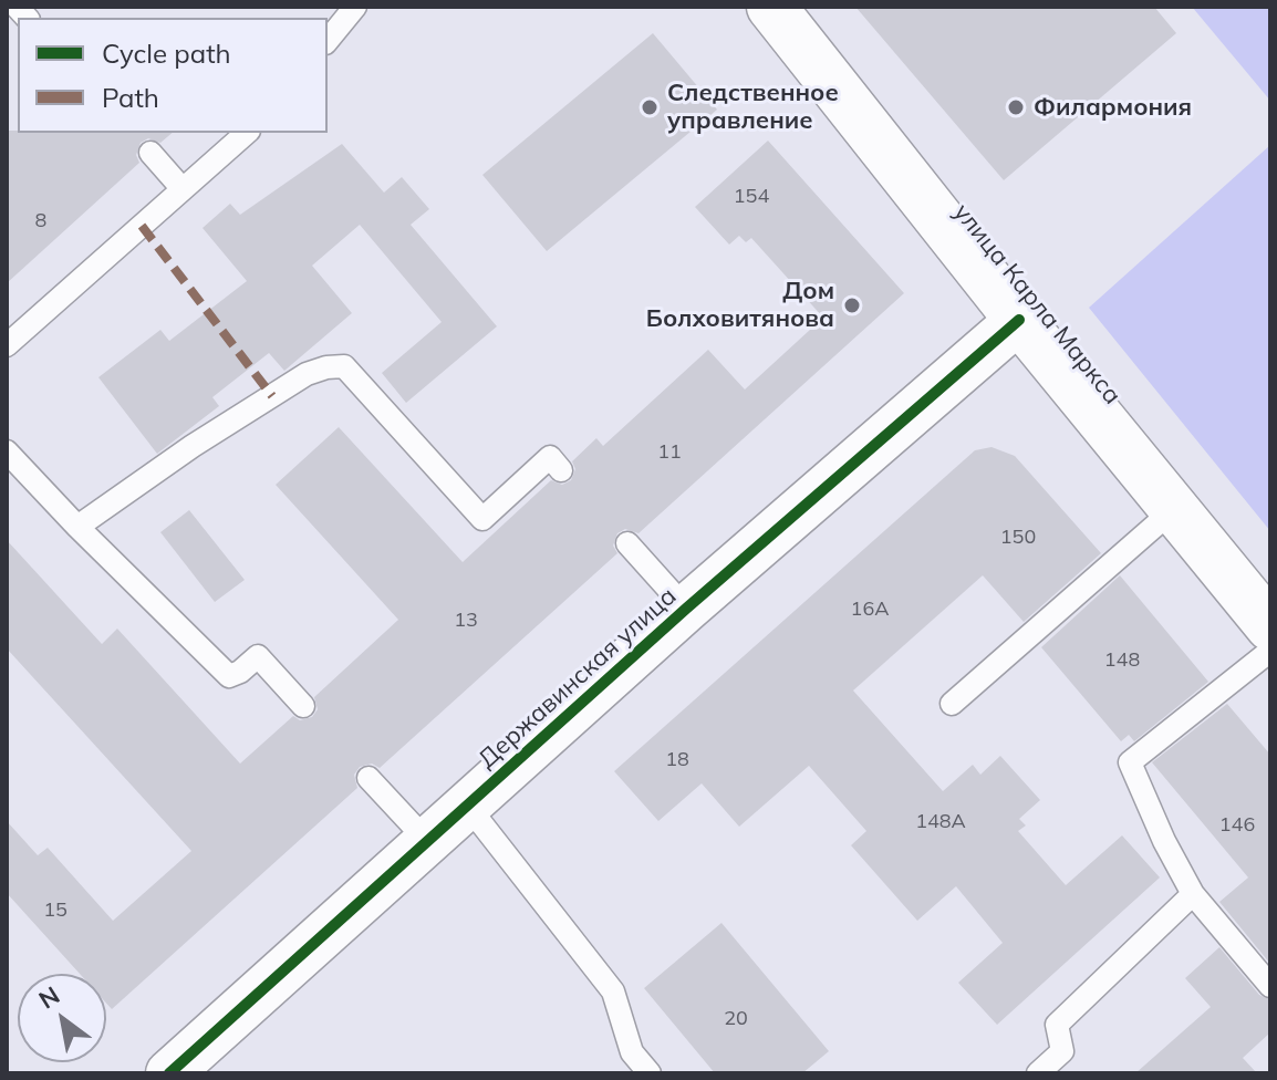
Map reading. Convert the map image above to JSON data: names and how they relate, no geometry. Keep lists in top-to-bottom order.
{
  "streets": {
    "main road": ["улица Карла Маркса"],
    "street": ["Державинская улица"]
  },
  "crossings": [
    ["улица Карла Маркса", "Державинская улица"]
  ],
  "places": ["Следственное управление", "Филармония", "Дом Болховитянова"],
  "house_numbers": [
    "154",
    "8",
    "11",
    "150",
    "16А",
    "13",
    "148",
    "18",
    "148А",
    "146",
    "15",
    "20"
  ],
  "legend": ["Cycle path", "Path"],
  "north": "top left"
}
